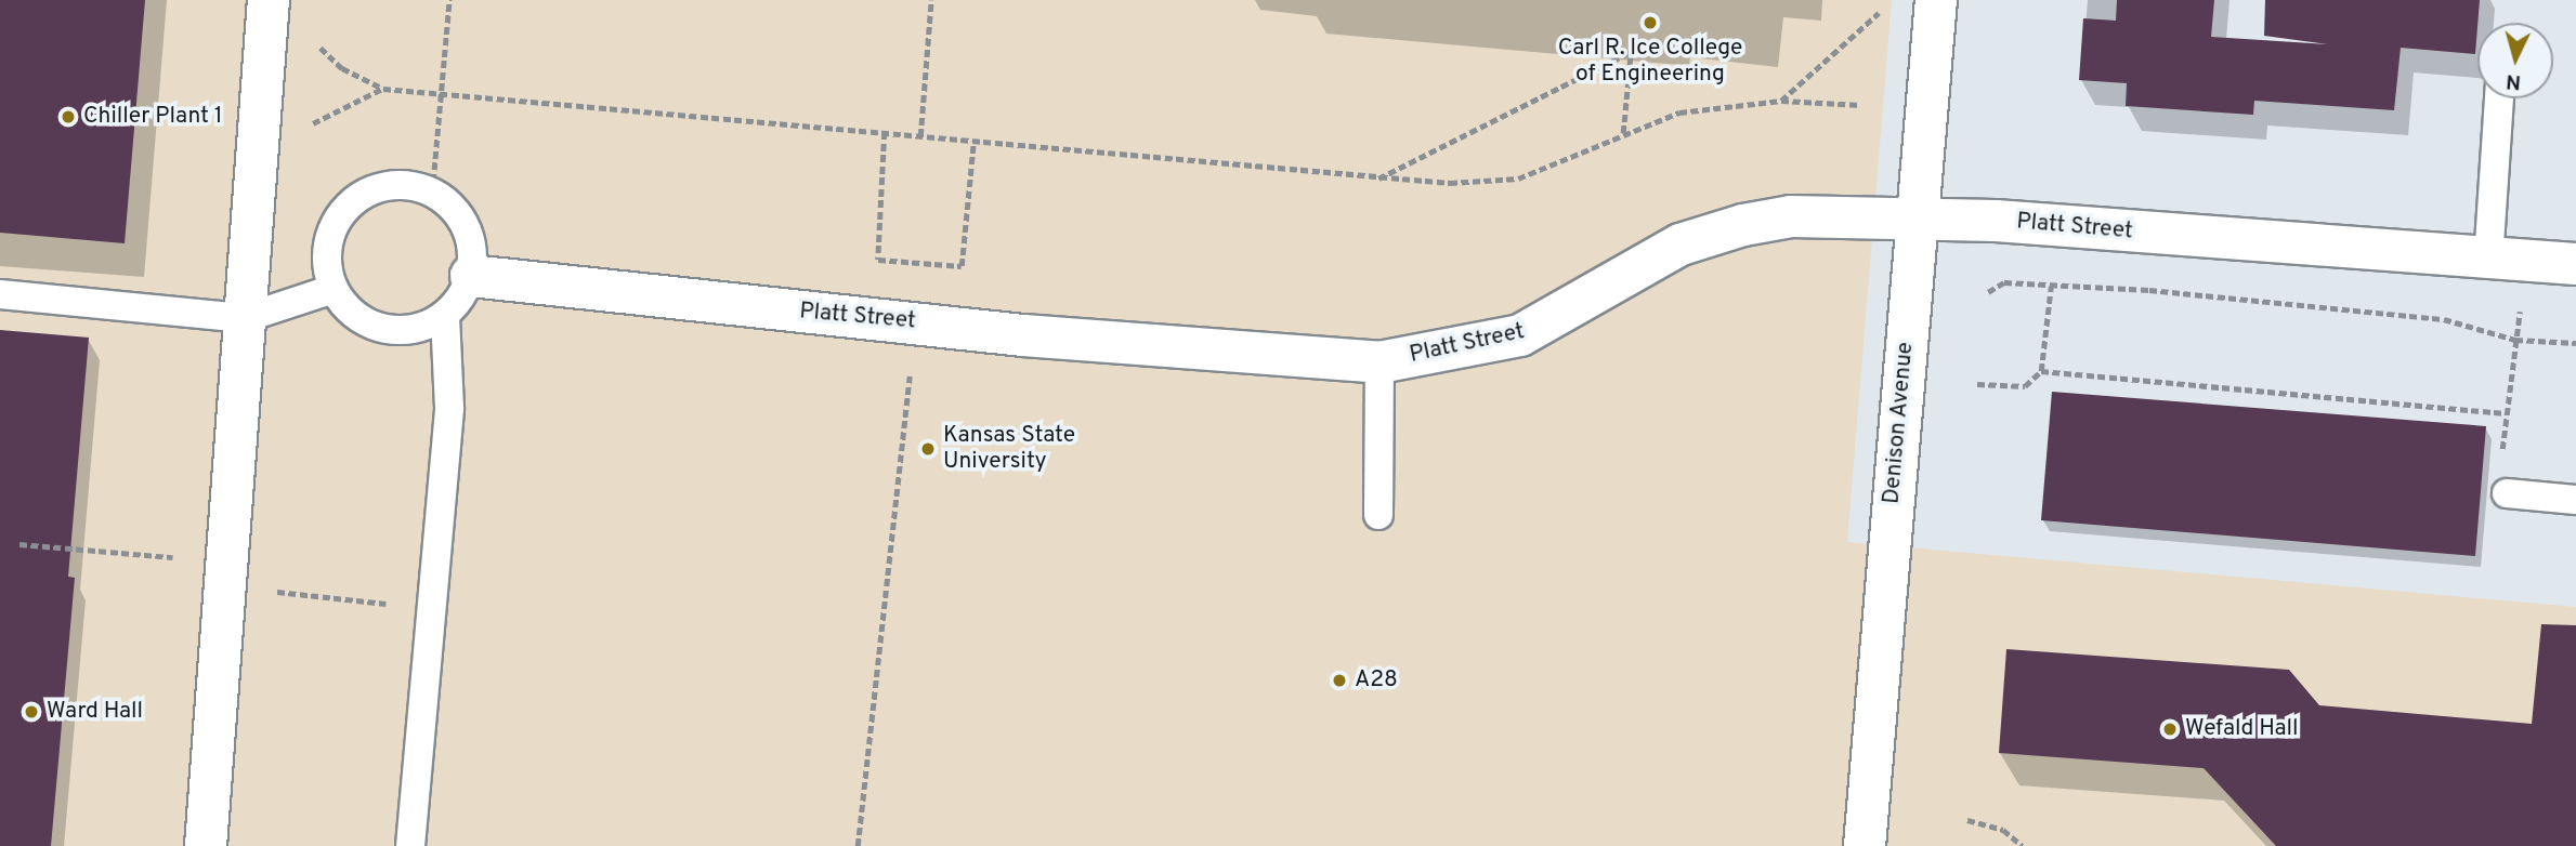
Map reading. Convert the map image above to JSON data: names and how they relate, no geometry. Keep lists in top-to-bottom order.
{
  "streets": {
    "street": ["Platt Street", "Denison Avenue"]
  },
  "crossings": [
    ["Platt Street", "Denison Avenue"]
  ],
  "places": [
    "Carl R. Ice College of Engineering",
    "Chiller Plant 1",
    "Kansas State University",
    "A28",
    "Ward Hall",
    "Wefald Hall"
  ],
  "north": "bottom"
}
